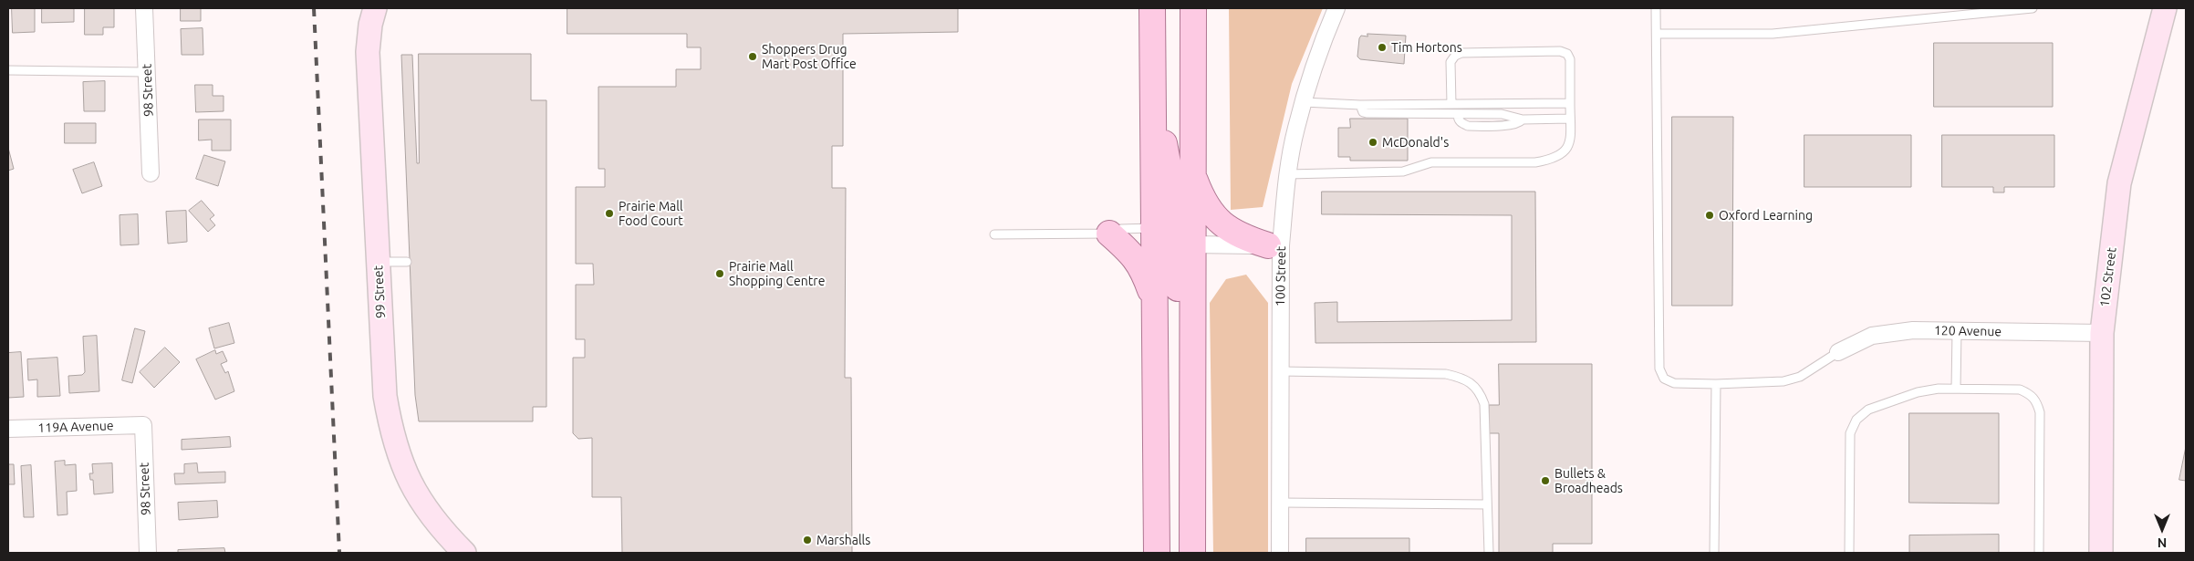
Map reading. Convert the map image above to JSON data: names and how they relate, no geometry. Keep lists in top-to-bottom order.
{
  "streets": {
    "street": [
      "98 Street",
      "100 Street",
      "102 Street",
      "99 Street",
      "120 Avenue",
      "119A Avenue"
    ]
  },
  "crossings": [
    ["98 Street", "119A Avenue"],
    ["102 Street", "120 Avenue"]
  ],
  "places": [
    "Tim Hortons",
    "Shoppers Drug Mart Post Office",
    "McDonald's",
    "Prairie Mall Food Court",
    "Oxford Learning",
    "Prairie Mall Shopping Centre",
    "Bullets & Broadheads",
    "Marshalls"
  ],
  "north": "bottom"
}
